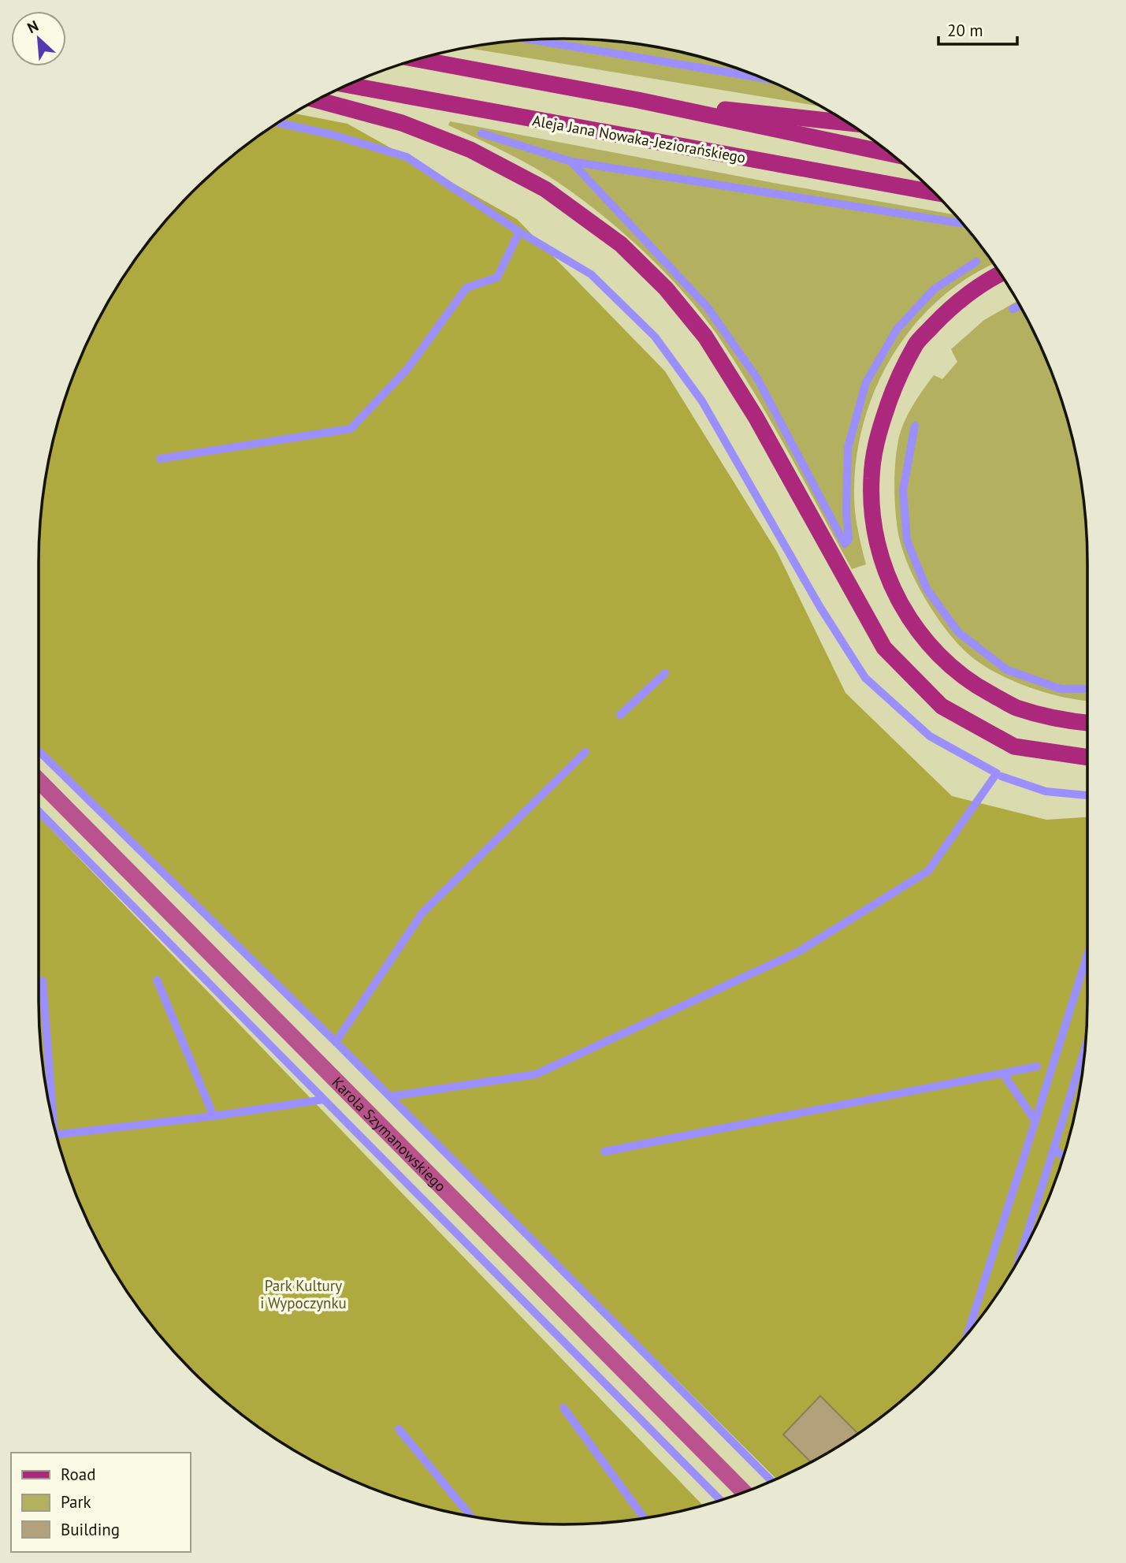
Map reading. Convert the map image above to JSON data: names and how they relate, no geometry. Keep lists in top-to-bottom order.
{
  "streets": {
    "main road": ["Aleja Jana Nowaka-Jeziorańskiego"],
    "street": ["Karola Szymanowskiego"]
  },
  "parks": ["Park Kultury i Wypoczynku"],
  "legend": ["Road", "Park", "Building"],
  "scale_bar": "20 m",
  "north": "top left"
}
